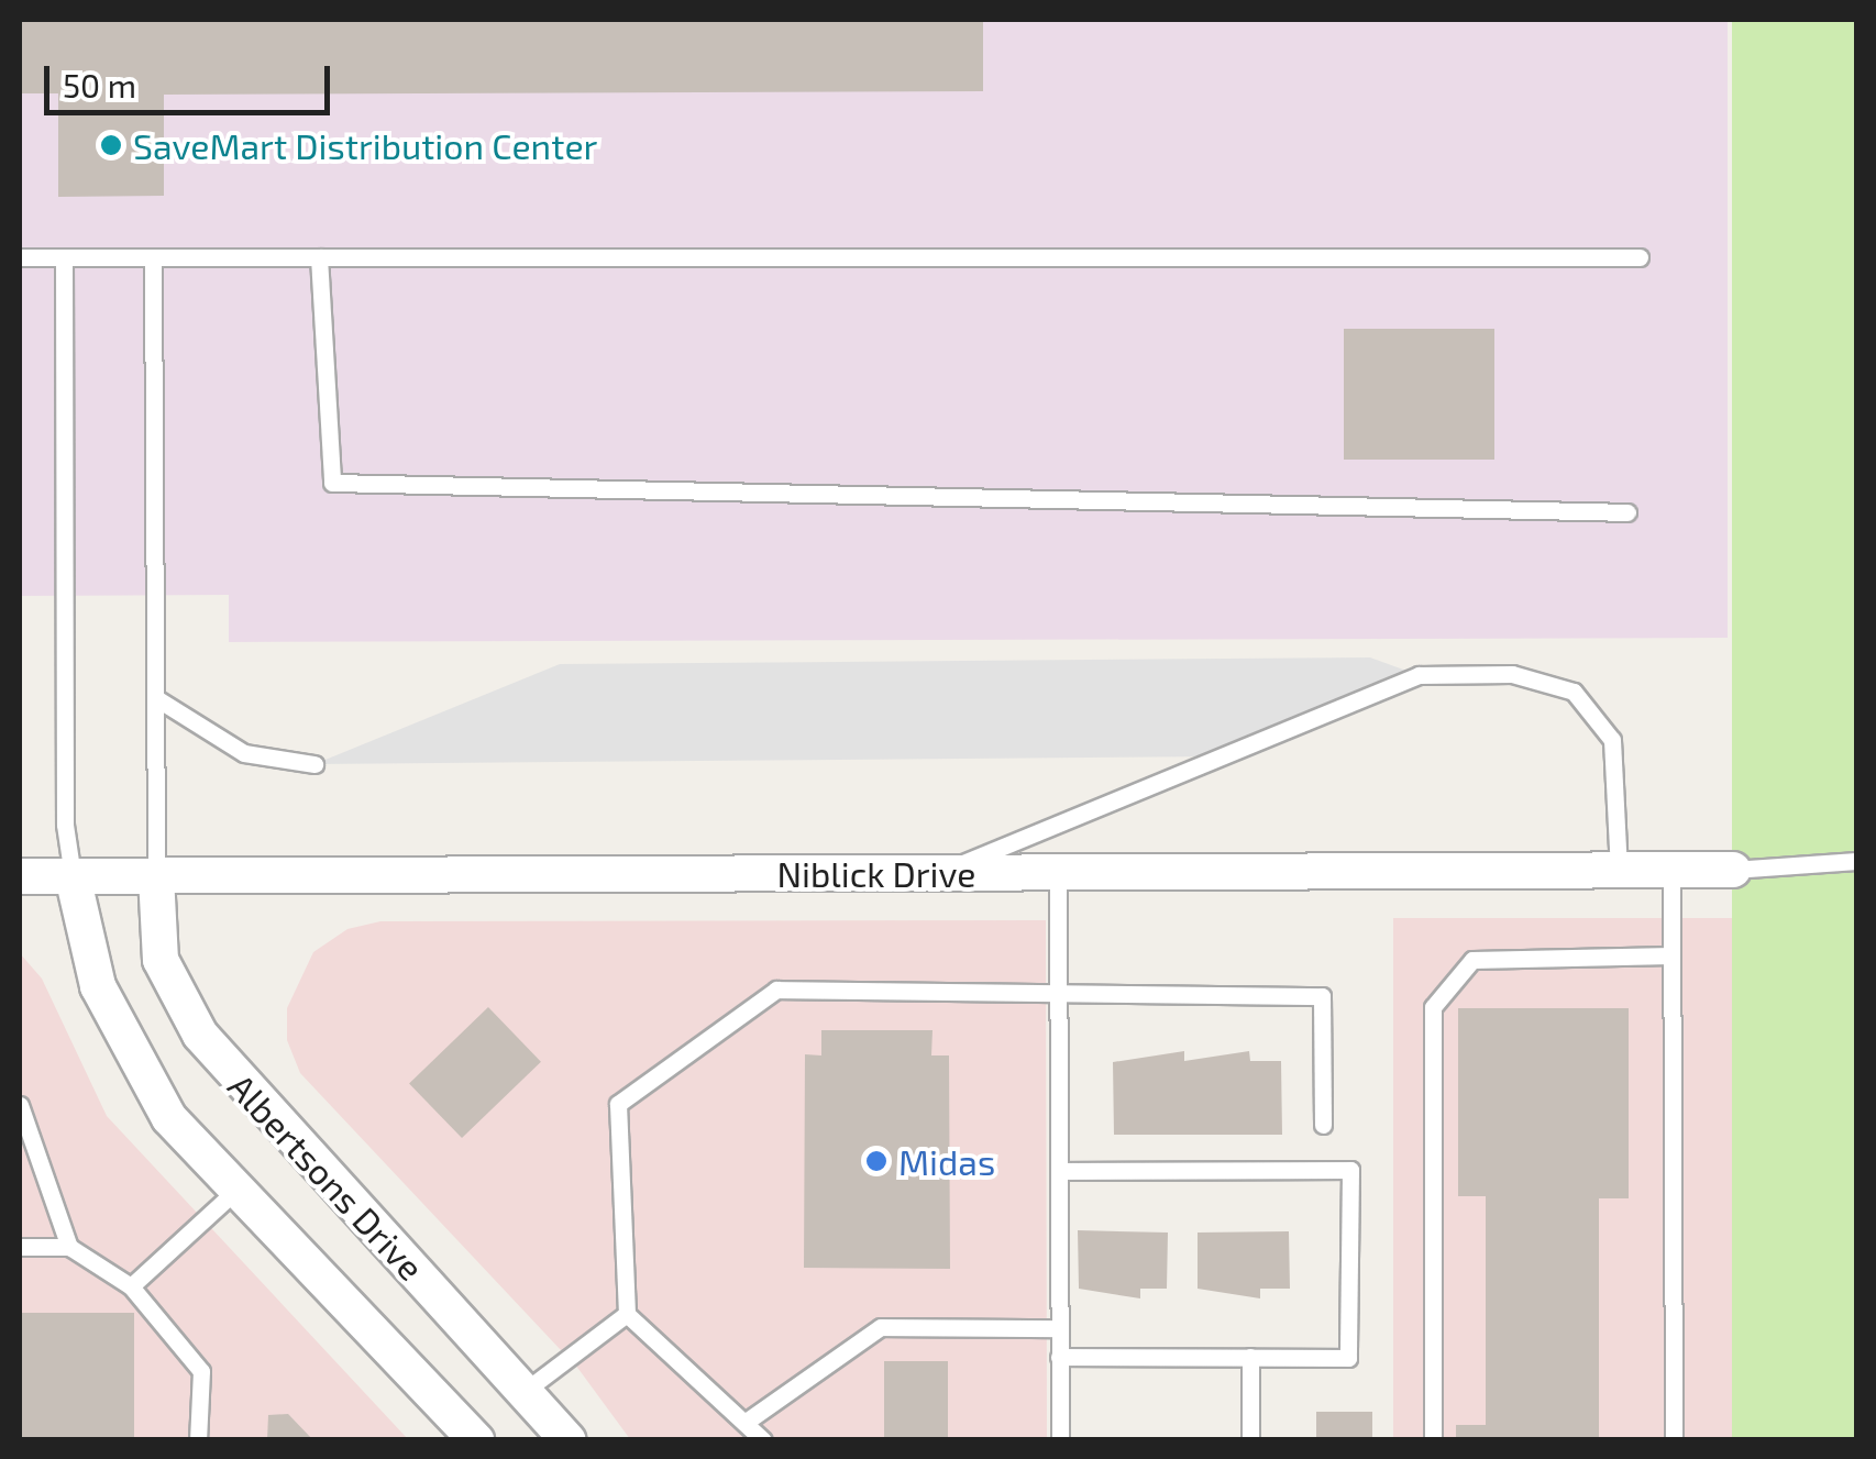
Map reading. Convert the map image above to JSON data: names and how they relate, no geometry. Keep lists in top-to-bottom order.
{
  "streets": {
    "street": ["Niblick Drive", "Albertsons Drive"]
  },
  "crossings": [
    ["Niblick Drive", "Albertsons Drive"]
  ],
  "places": ["SaveMart Distribution Center", "Midas"],
  "scale_bar": "50 m"
}
